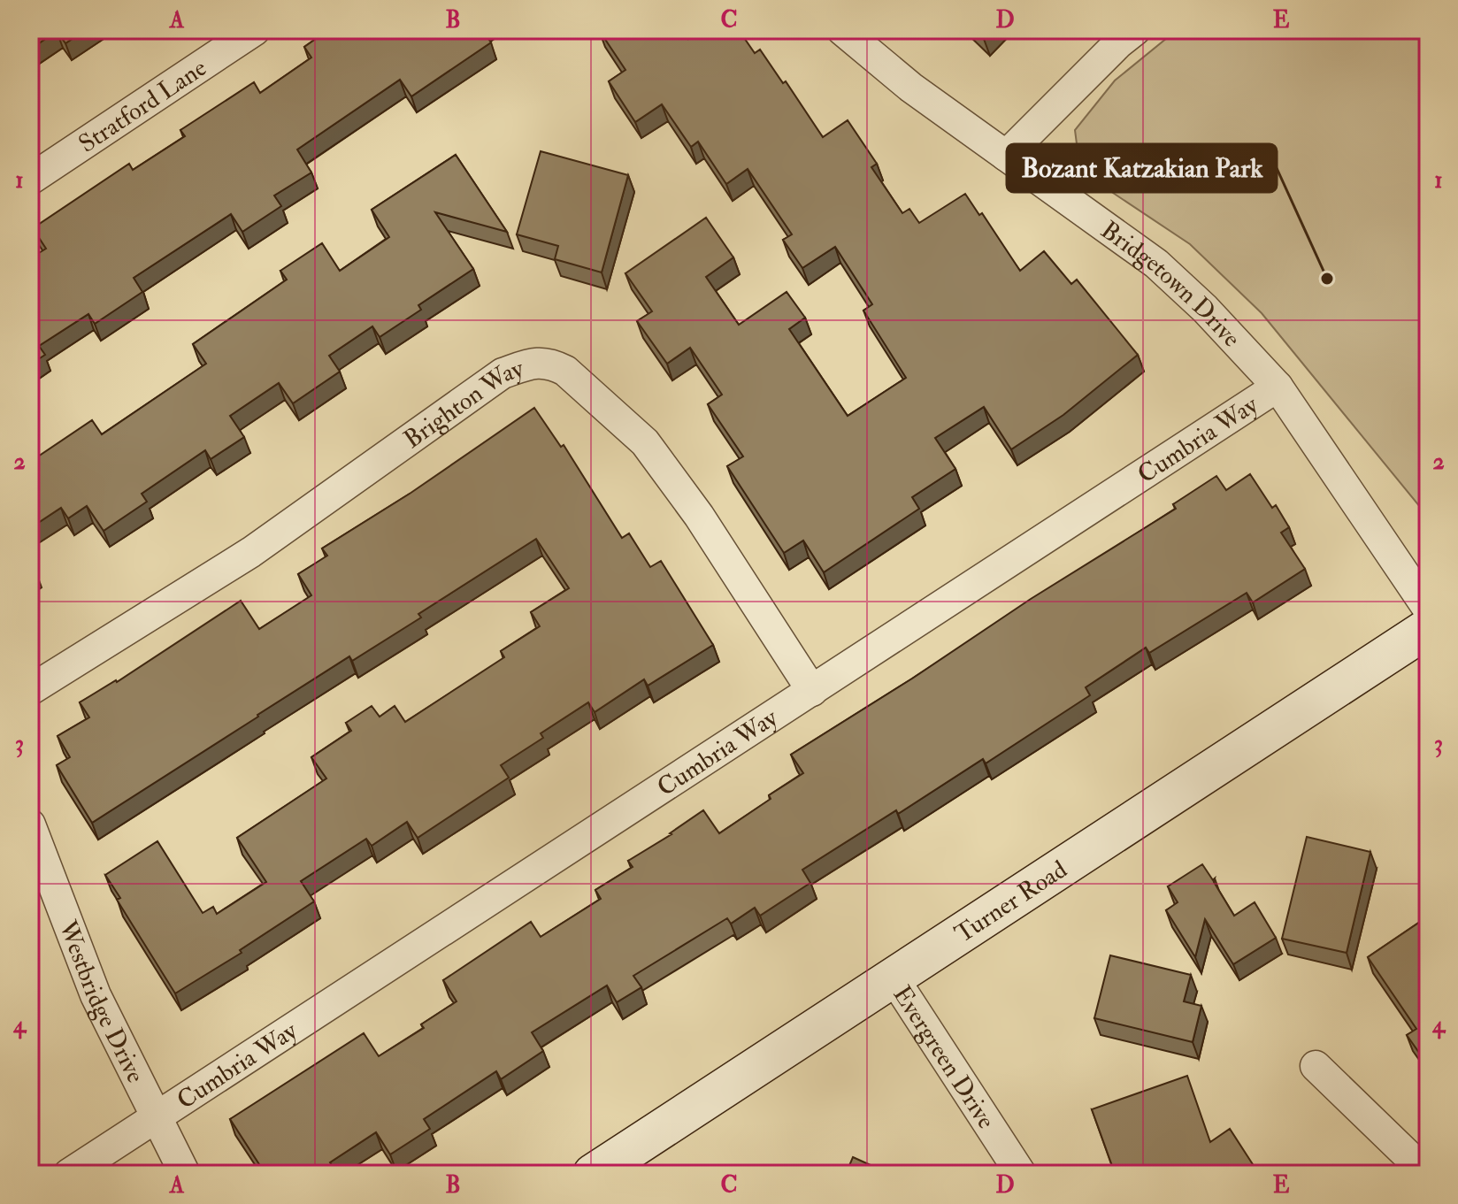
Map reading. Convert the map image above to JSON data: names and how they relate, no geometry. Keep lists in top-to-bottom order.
{
  "streets": {
    "main road": ["Turner Road"],
    "street": [
      "Stratford Lane",
      "Bridgetown Drive",
      "Brighton Way",
      "Cumbria Way",
      "Westbridge Drive",
      "Evergreen Drive"
    ]
  },
  "crossings": [
    ["Bridgetown Drive", "Cumbria Way"],
    ["Brighton Way", "Cumbria Way"],
    ["Cumbria Way", "Westbridge Drive"],
    ["Turner Road", "Evergreen Drive"]
  ],
  "places": ["Bozant Katzakian Park"],
  "grid": {
    "columns": [
      "A",
      "B",
      "C",
      "D",
      "E"
    ],
    "rows": [
      "1",
      "2",
      "3",
      "4"
    ]
  }
}
